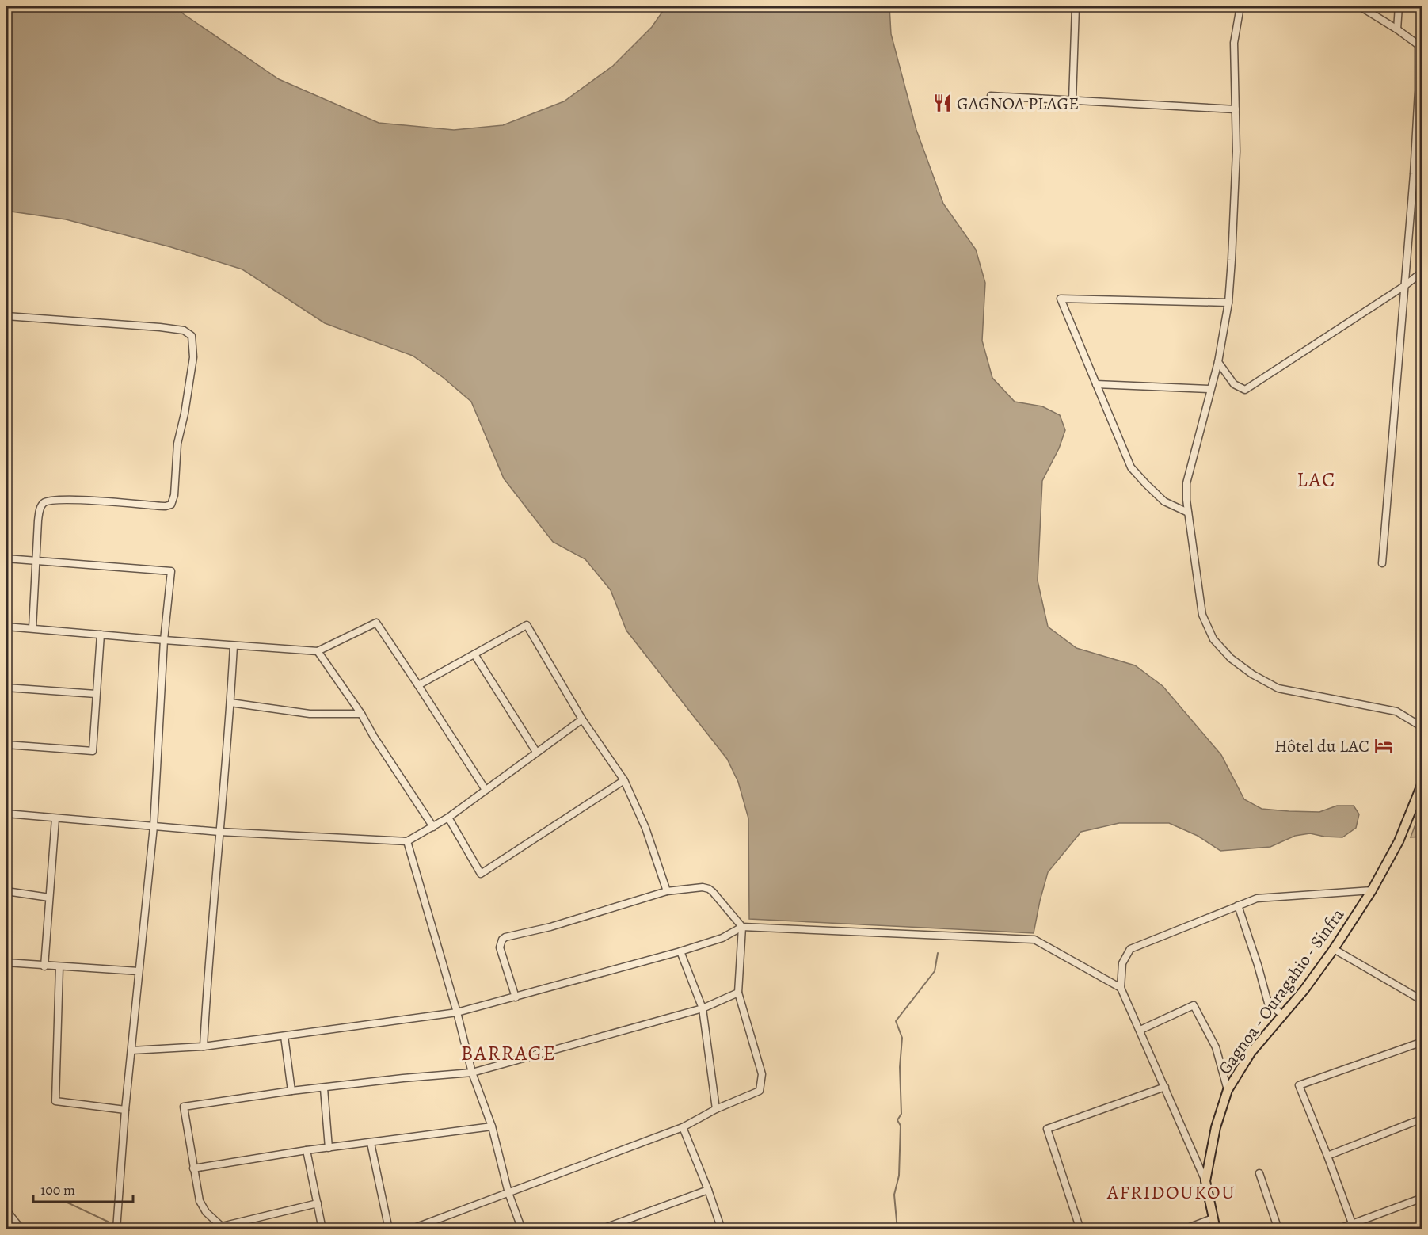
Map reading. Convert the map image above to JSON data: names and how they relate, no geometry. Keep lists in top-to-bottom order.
{
  "streets": {
    "main road": ["Gagnoa - Ouragahio - Sinfra"]
  },
  "districts": ["LAC", "BARRAGE", "AFRIDOUKOU"],
  "places": {
    "restaurant": ["GAGNOA PLAGE"],
    "hotel": ["Hôtel du LAC"]
  },
  "scale_bar": "100 m"
}
